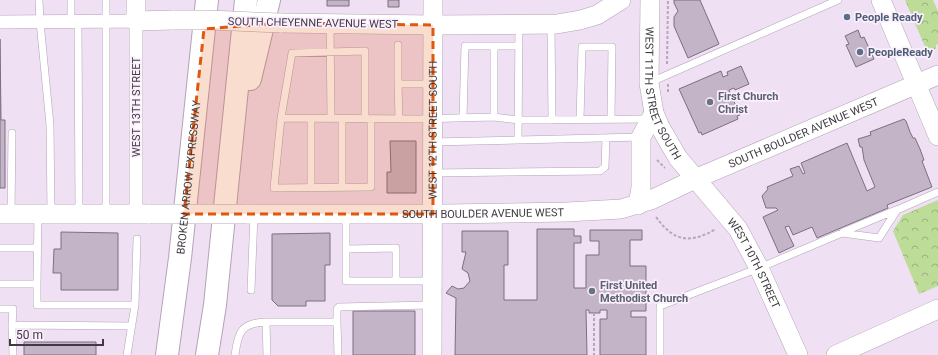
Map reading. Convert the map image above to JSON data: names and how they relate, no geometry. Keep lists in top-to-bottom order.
{
  "streets": {
    "highway": ["BROKEN ARROW EXPRESSWAY"],
    "street": [
      "SOUTH CHEYENNE AVENUE WEST",
      "WEST 11TH STREET SOUTH",
      "WEST 13TH STREET",
      "WEST 12TH STREET SOUTH",
      "SOUTH BOULDER AVENUE WEST",
      "WEST 10TH STREET"
    ]
  },
  "crossings": [
    ["SOUTH CHEYENNE AVENUE WEST", "WEST 13TH STREET"],
    ["SOUTH CHEYENNE AVENUE WEST", "WEST 12TH STREET SOUTH"],
    ["WEST 11TH STREET SOUTH", "SOUTH BOULDER AVENUE WEST"],
    ["WEST 11TH STREET SOUTH", "WEST 10TH STREET"],
    ["WEST 13TH STREET", "SOUTH BOULDER AVENUE WEST"],
    ["WEST 12TH STREET SOUTH", "SOUTH BOULDER AVENUE WEST"],
    ["SOUTH BOULDER AVENUE WEST", "WEST 10TH STREET"]
  ],
  "places": [
    "People Ready",
    "PeopleReady",
    "First Church Christ",
    "First United Methodist Church"
  ],
  "scale_bar": "50 m"
}
